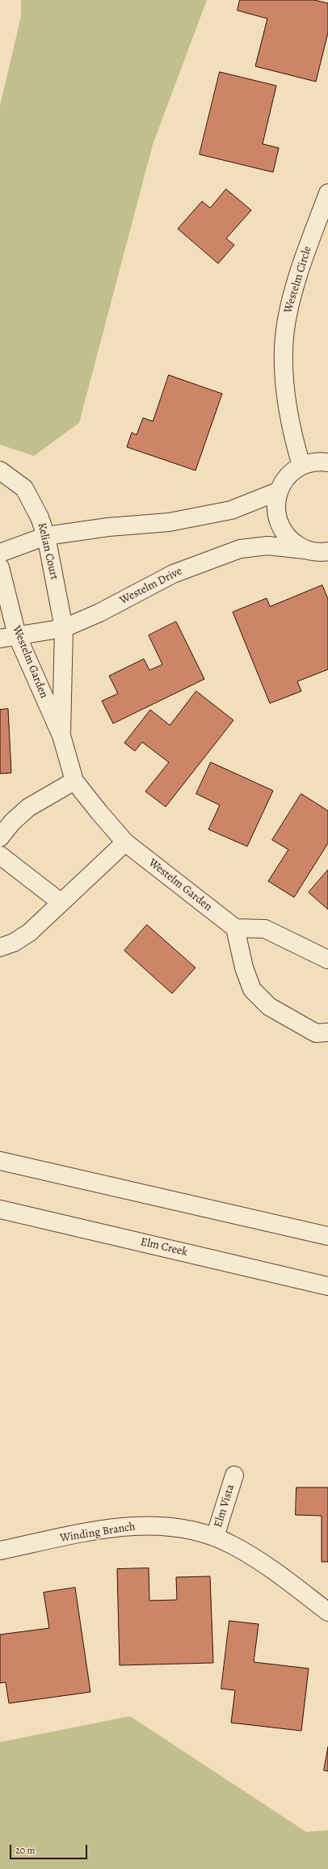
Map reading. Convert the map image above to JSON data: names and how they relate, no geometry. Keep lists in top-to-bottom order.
{
  "streets": {
    "street": [
      "Westelm Circle",
      "Kelian Court",
      "Westelm Drive",
      "Westelm Garden",
      "Elm Creek",
      "Elm Vista",
      "Winding Branch"
    ]
  },
  "crossings": [
    ["Kelian Court", "Westelm Drive"],
    ["Kelian Court", "Westelm Garden"],
    ["Westelm Drive", "Westelm Garden"],
    ["Elm Vista", "Winding Branch"]
  ],
  "scale_bar": "20 m"
}
